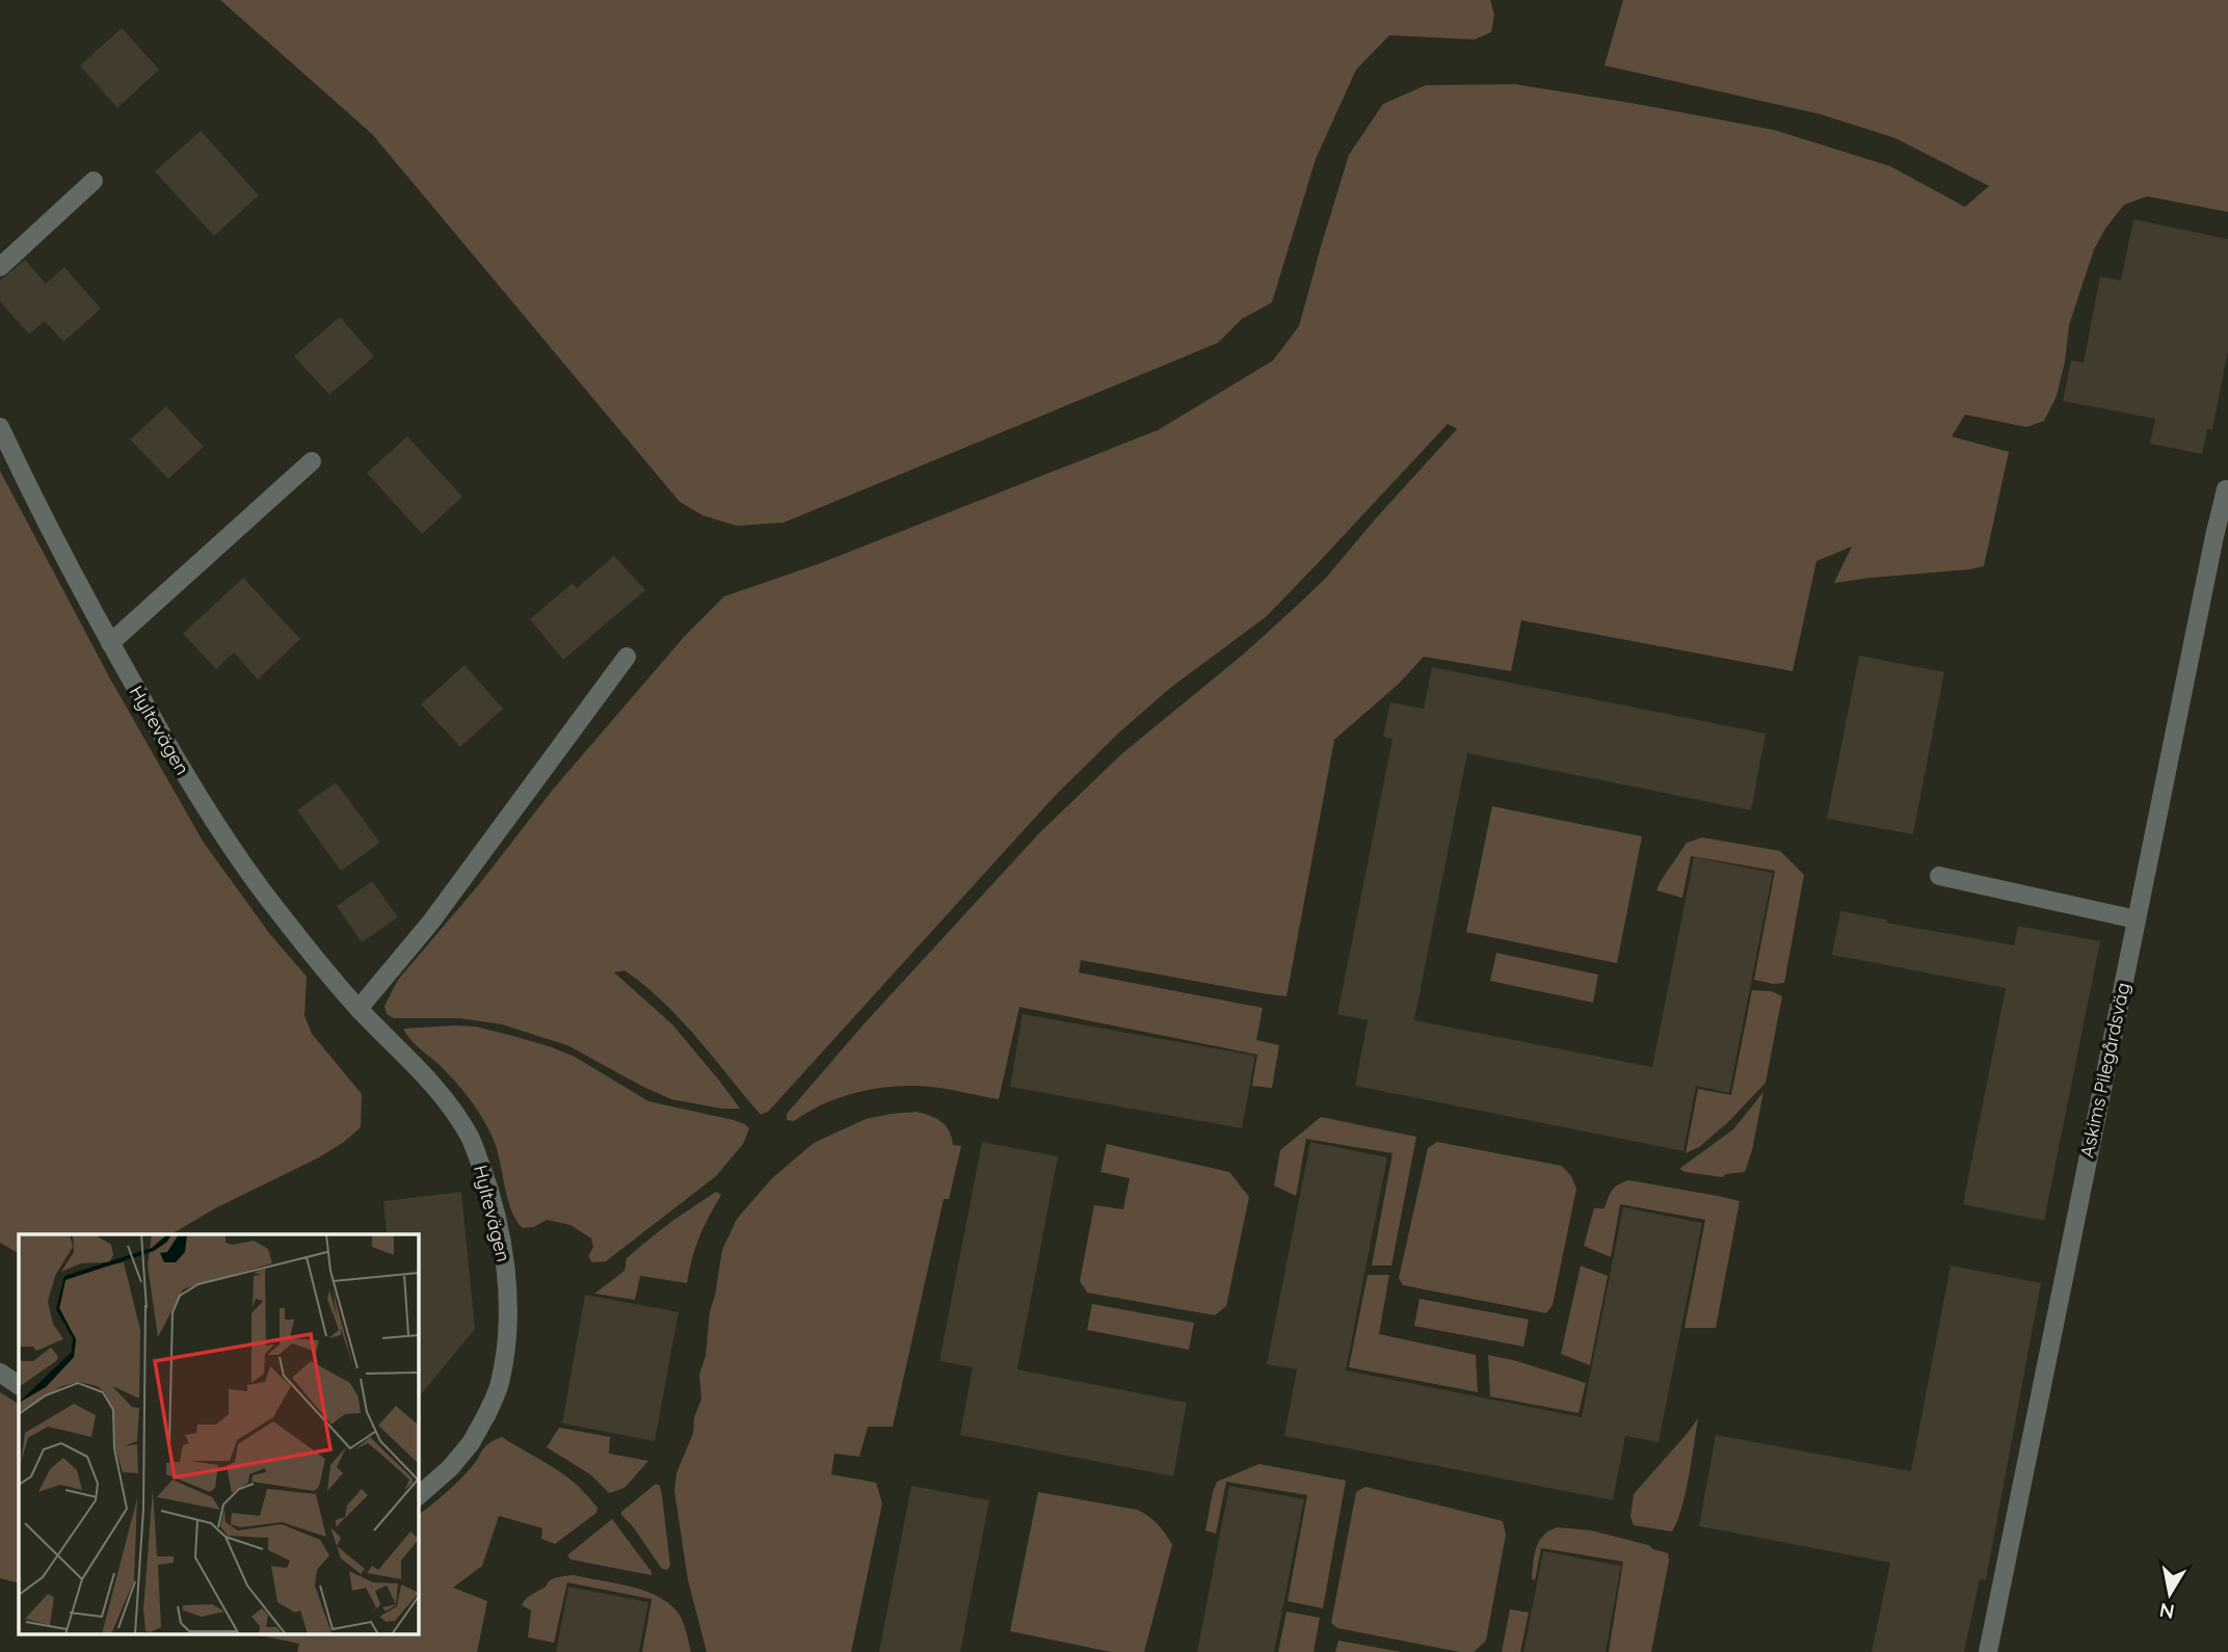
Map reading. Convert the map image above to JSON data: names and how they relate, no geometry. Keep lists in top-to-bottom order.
{
  "streets": {
    "street": ["Hyltevägen", "Askims Pilegårdsväg"]
  },
  "north": "bottom"
}
